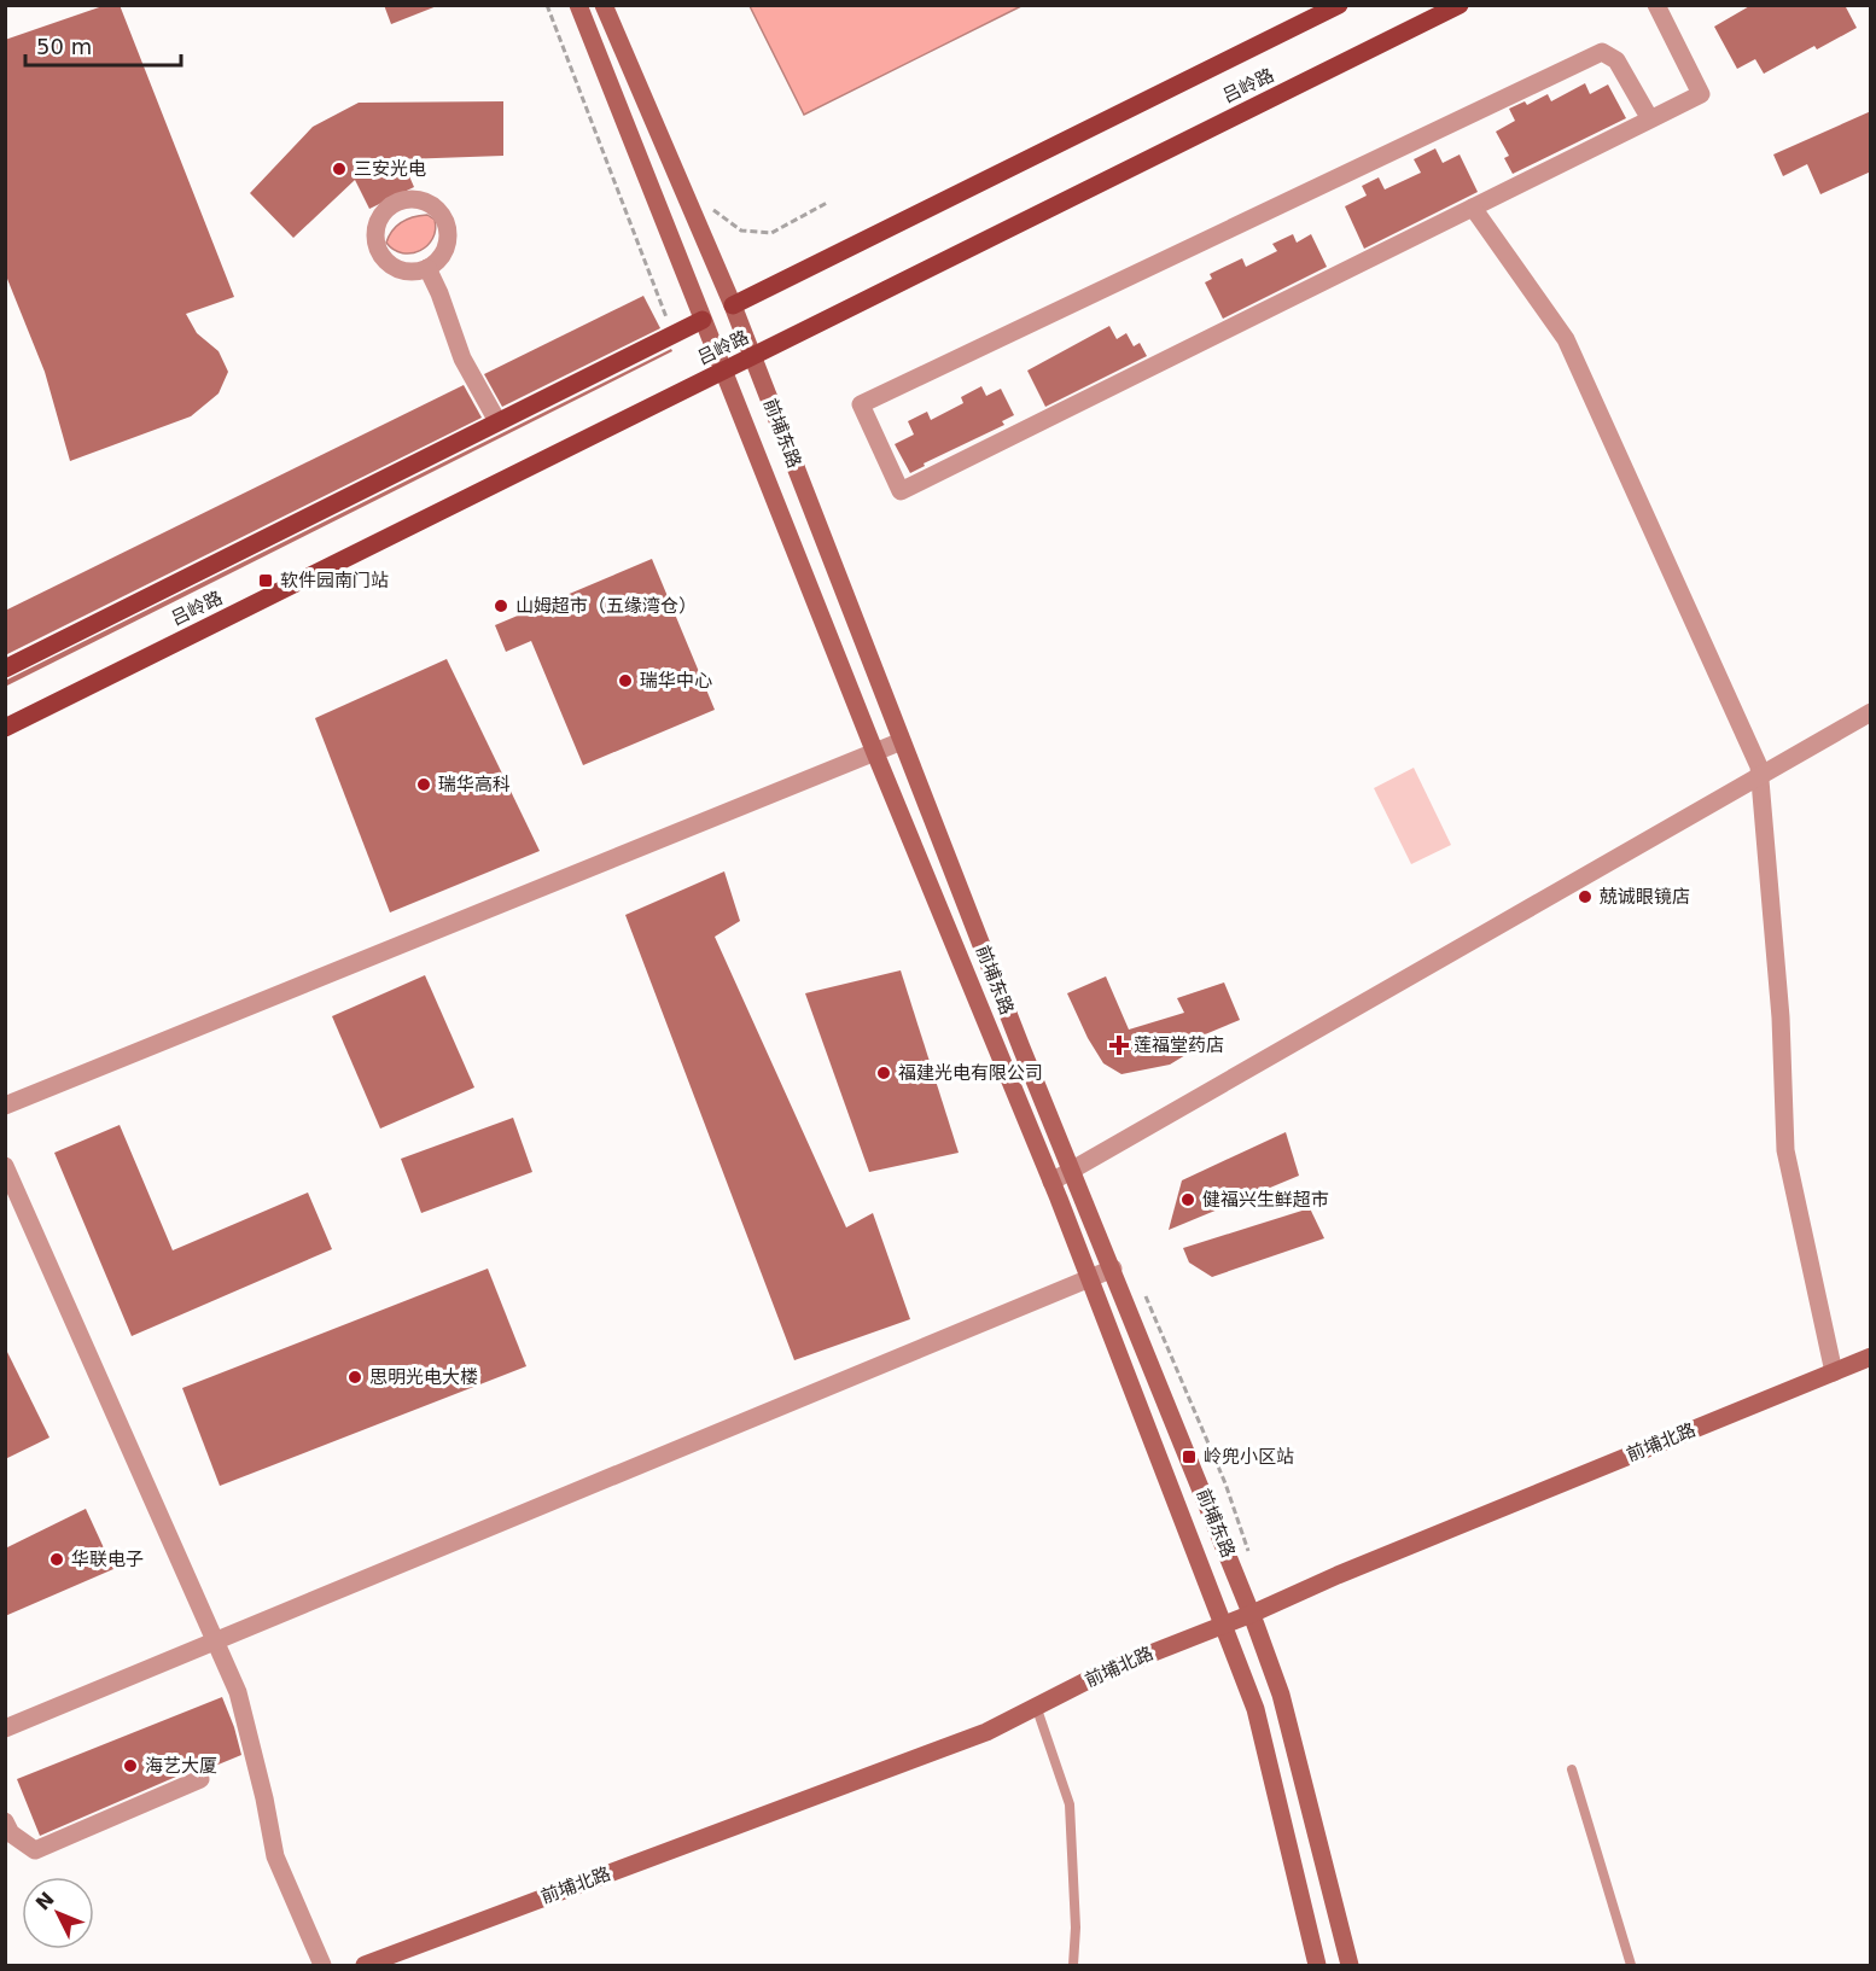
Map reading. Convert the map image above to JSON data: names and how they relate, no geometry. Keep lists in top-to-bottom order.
{
  "streets": {
    "main road": ["吕岭路", "前埔东路", "前埔北路"]
  },
  "crossings": [
    ["吕岭路", "前埔东路"],
    ["前埔东路", "前埔北路"]
  ],
  "places": {
    "other": [
      "三安光电",
      "山姆超市（五缘湾仓）",
      "瑞华中心",
      "瑞华高科",
      "兢诚眼镜店",
      "福建光电有限公司",
      "健福兴生鲜超市",
      "思明光电大楼",
      "华联电子",
      "海艺大厦"
    ],
    "transit": ["软件园南门站", "岭兜小区站"],
    "health": ["莲福堂药店"]
  },
  "scale_bar": "50 m",
  "north": "top left"
}
